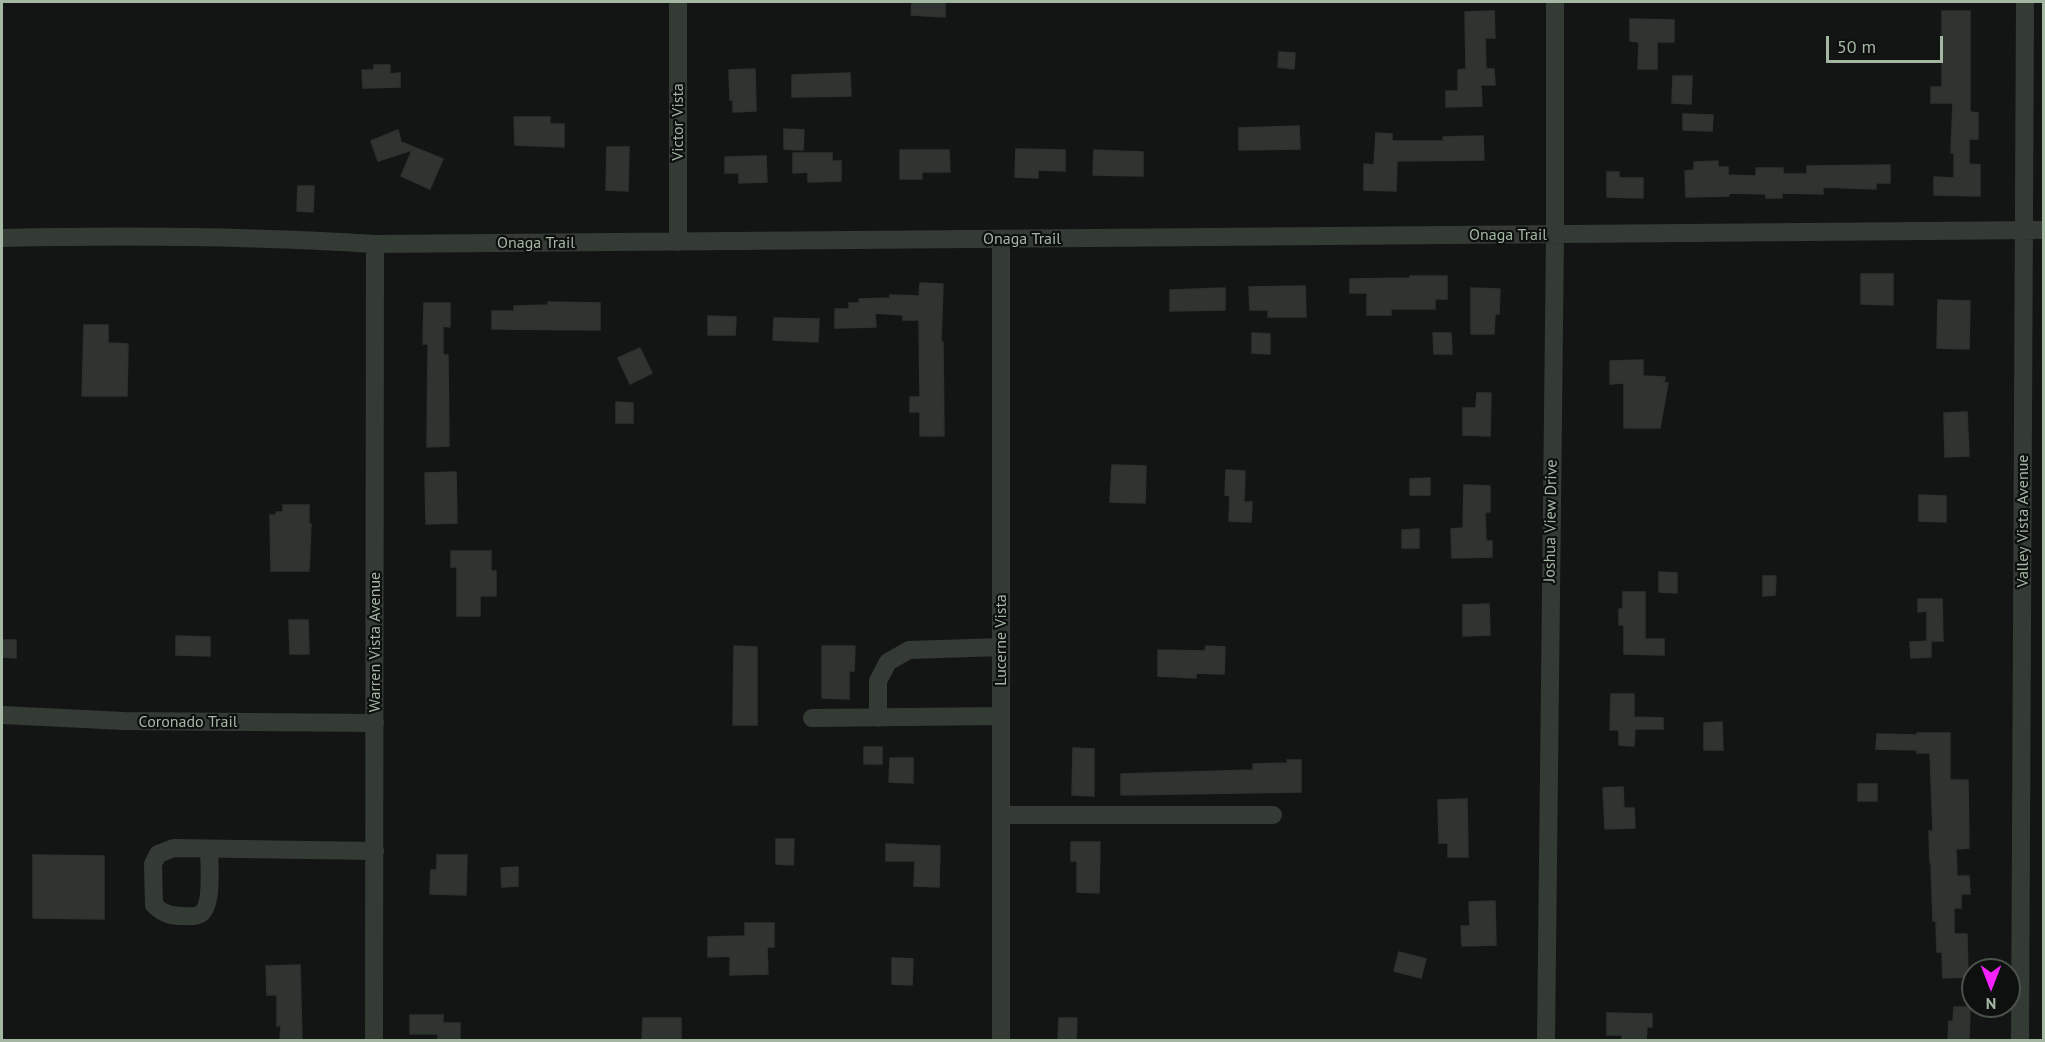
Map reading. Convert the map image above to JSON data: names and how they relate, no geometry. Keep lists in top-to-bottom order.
{
  "streets": {
    "street": [
      "Victor Vista",
      "Onaga Trail",
      "Joshua View Drive",
      "Valley Vista Avenue",
      "Lucerne Vista",
      "Warren Vista Avenue",
      "Coronado Trail"
    ]
  },
  "crossings": [
    ["Victor Vista", "Onaga Trail"],
    ["Onaga Trail", "Joshua View Drive"],
    ["Onaga Trail", "Valley Vista Avenue"],
    ["Onaga Trail", "Lucerne Vista"],
    ["Onaga Trail", "Warren Vista Avenue"],
    ["Warren Vista Avenue", "Coronado Trail"]
  ],
  "scale_bar": "50 m",
  "north": "bottom"
}
